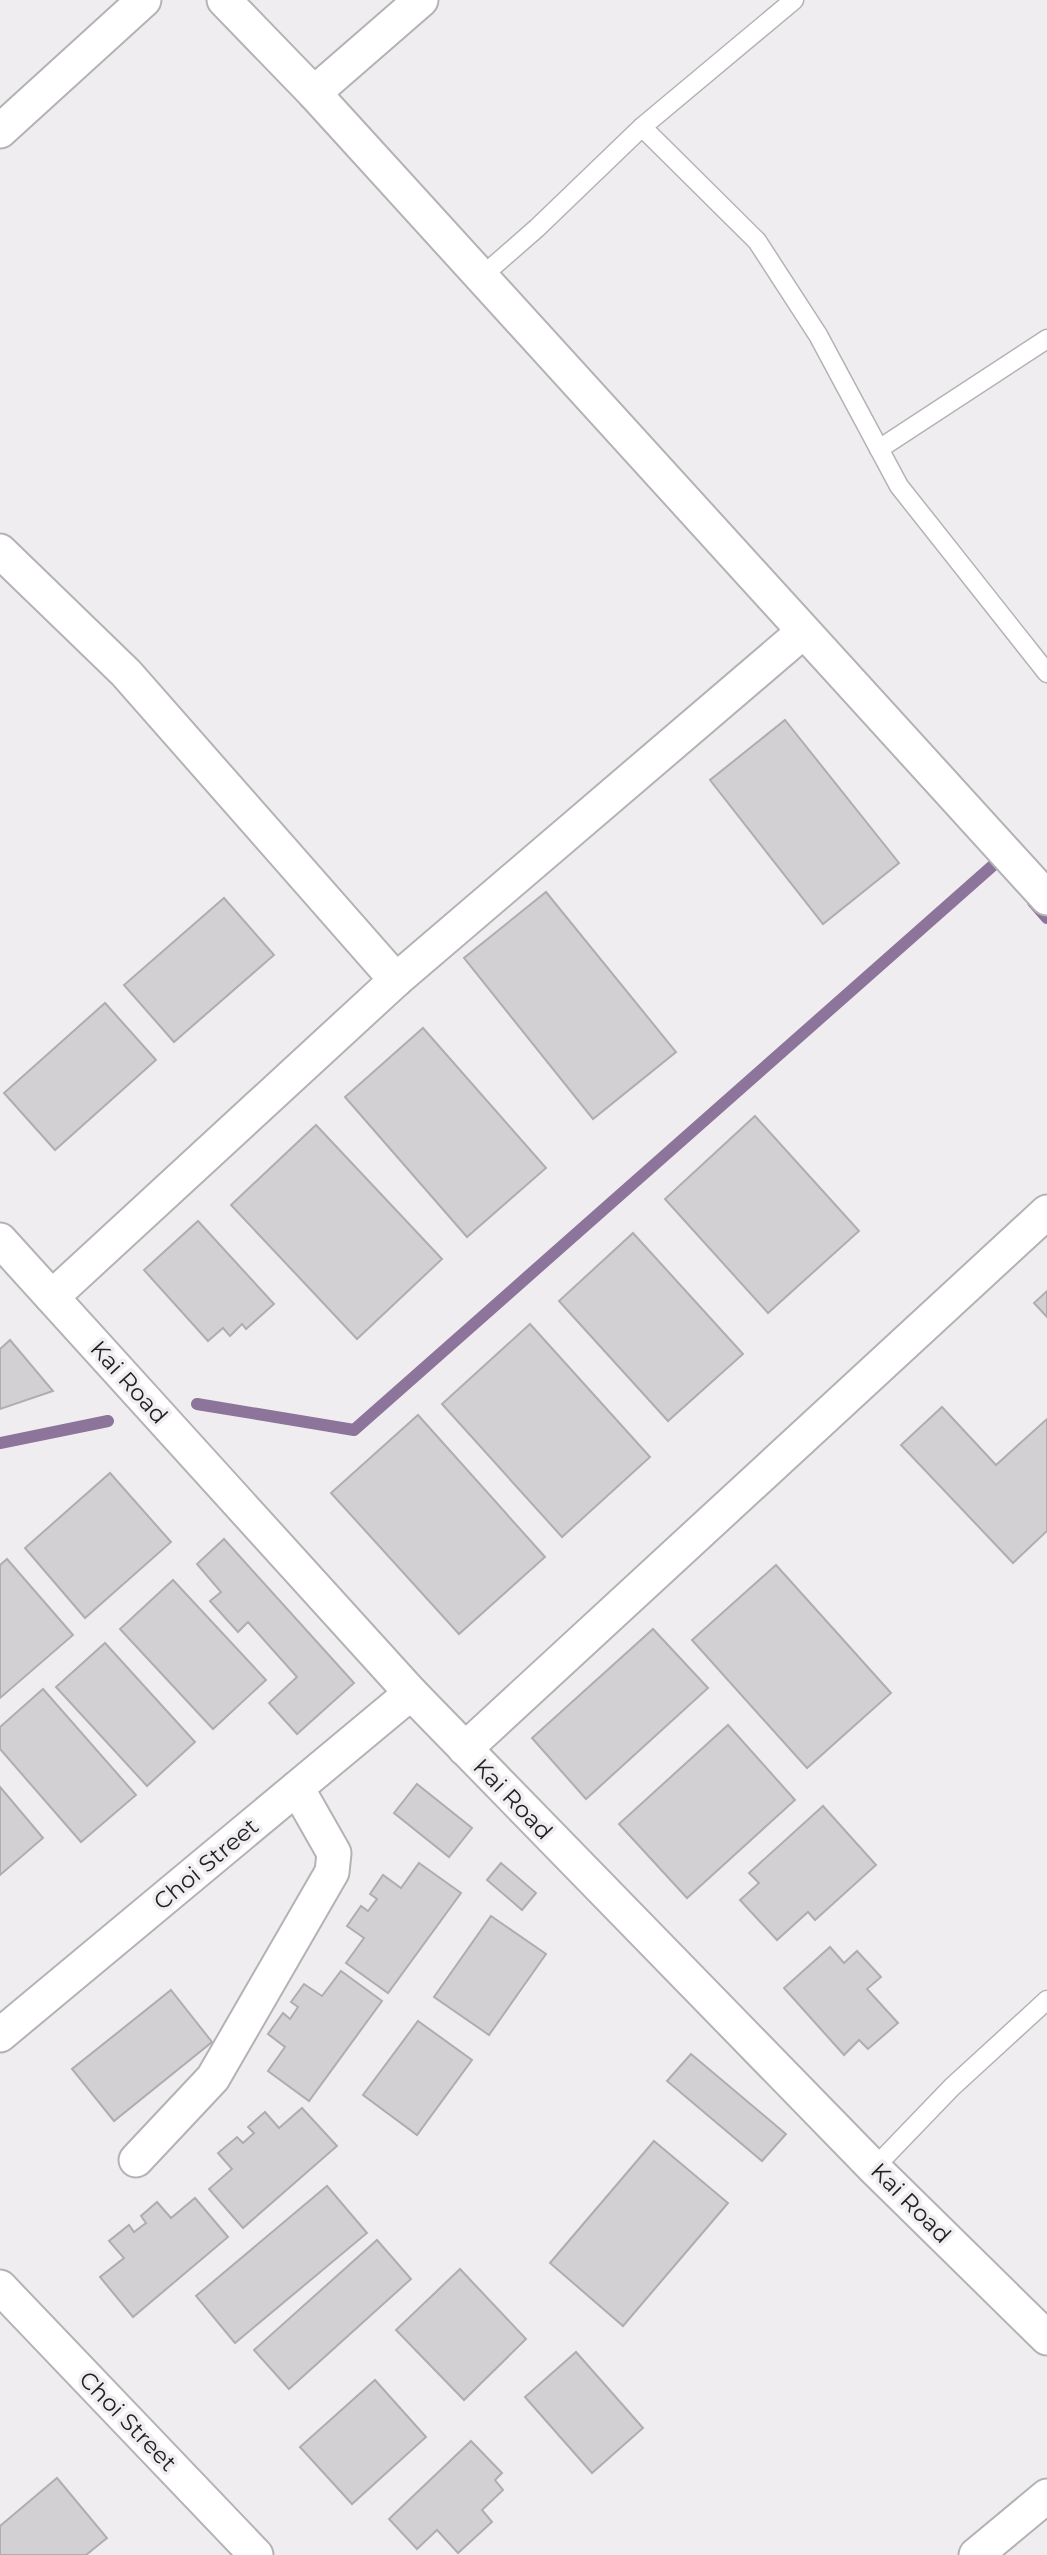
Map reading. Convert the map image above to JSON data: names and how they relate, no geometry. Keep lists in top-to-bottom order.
{
  "streets": {
    "street": ["Kai Road", "Choi Street"]
  },
  "crossings": [
    ["Kai Road", "Choi Street"]
  ]
}
